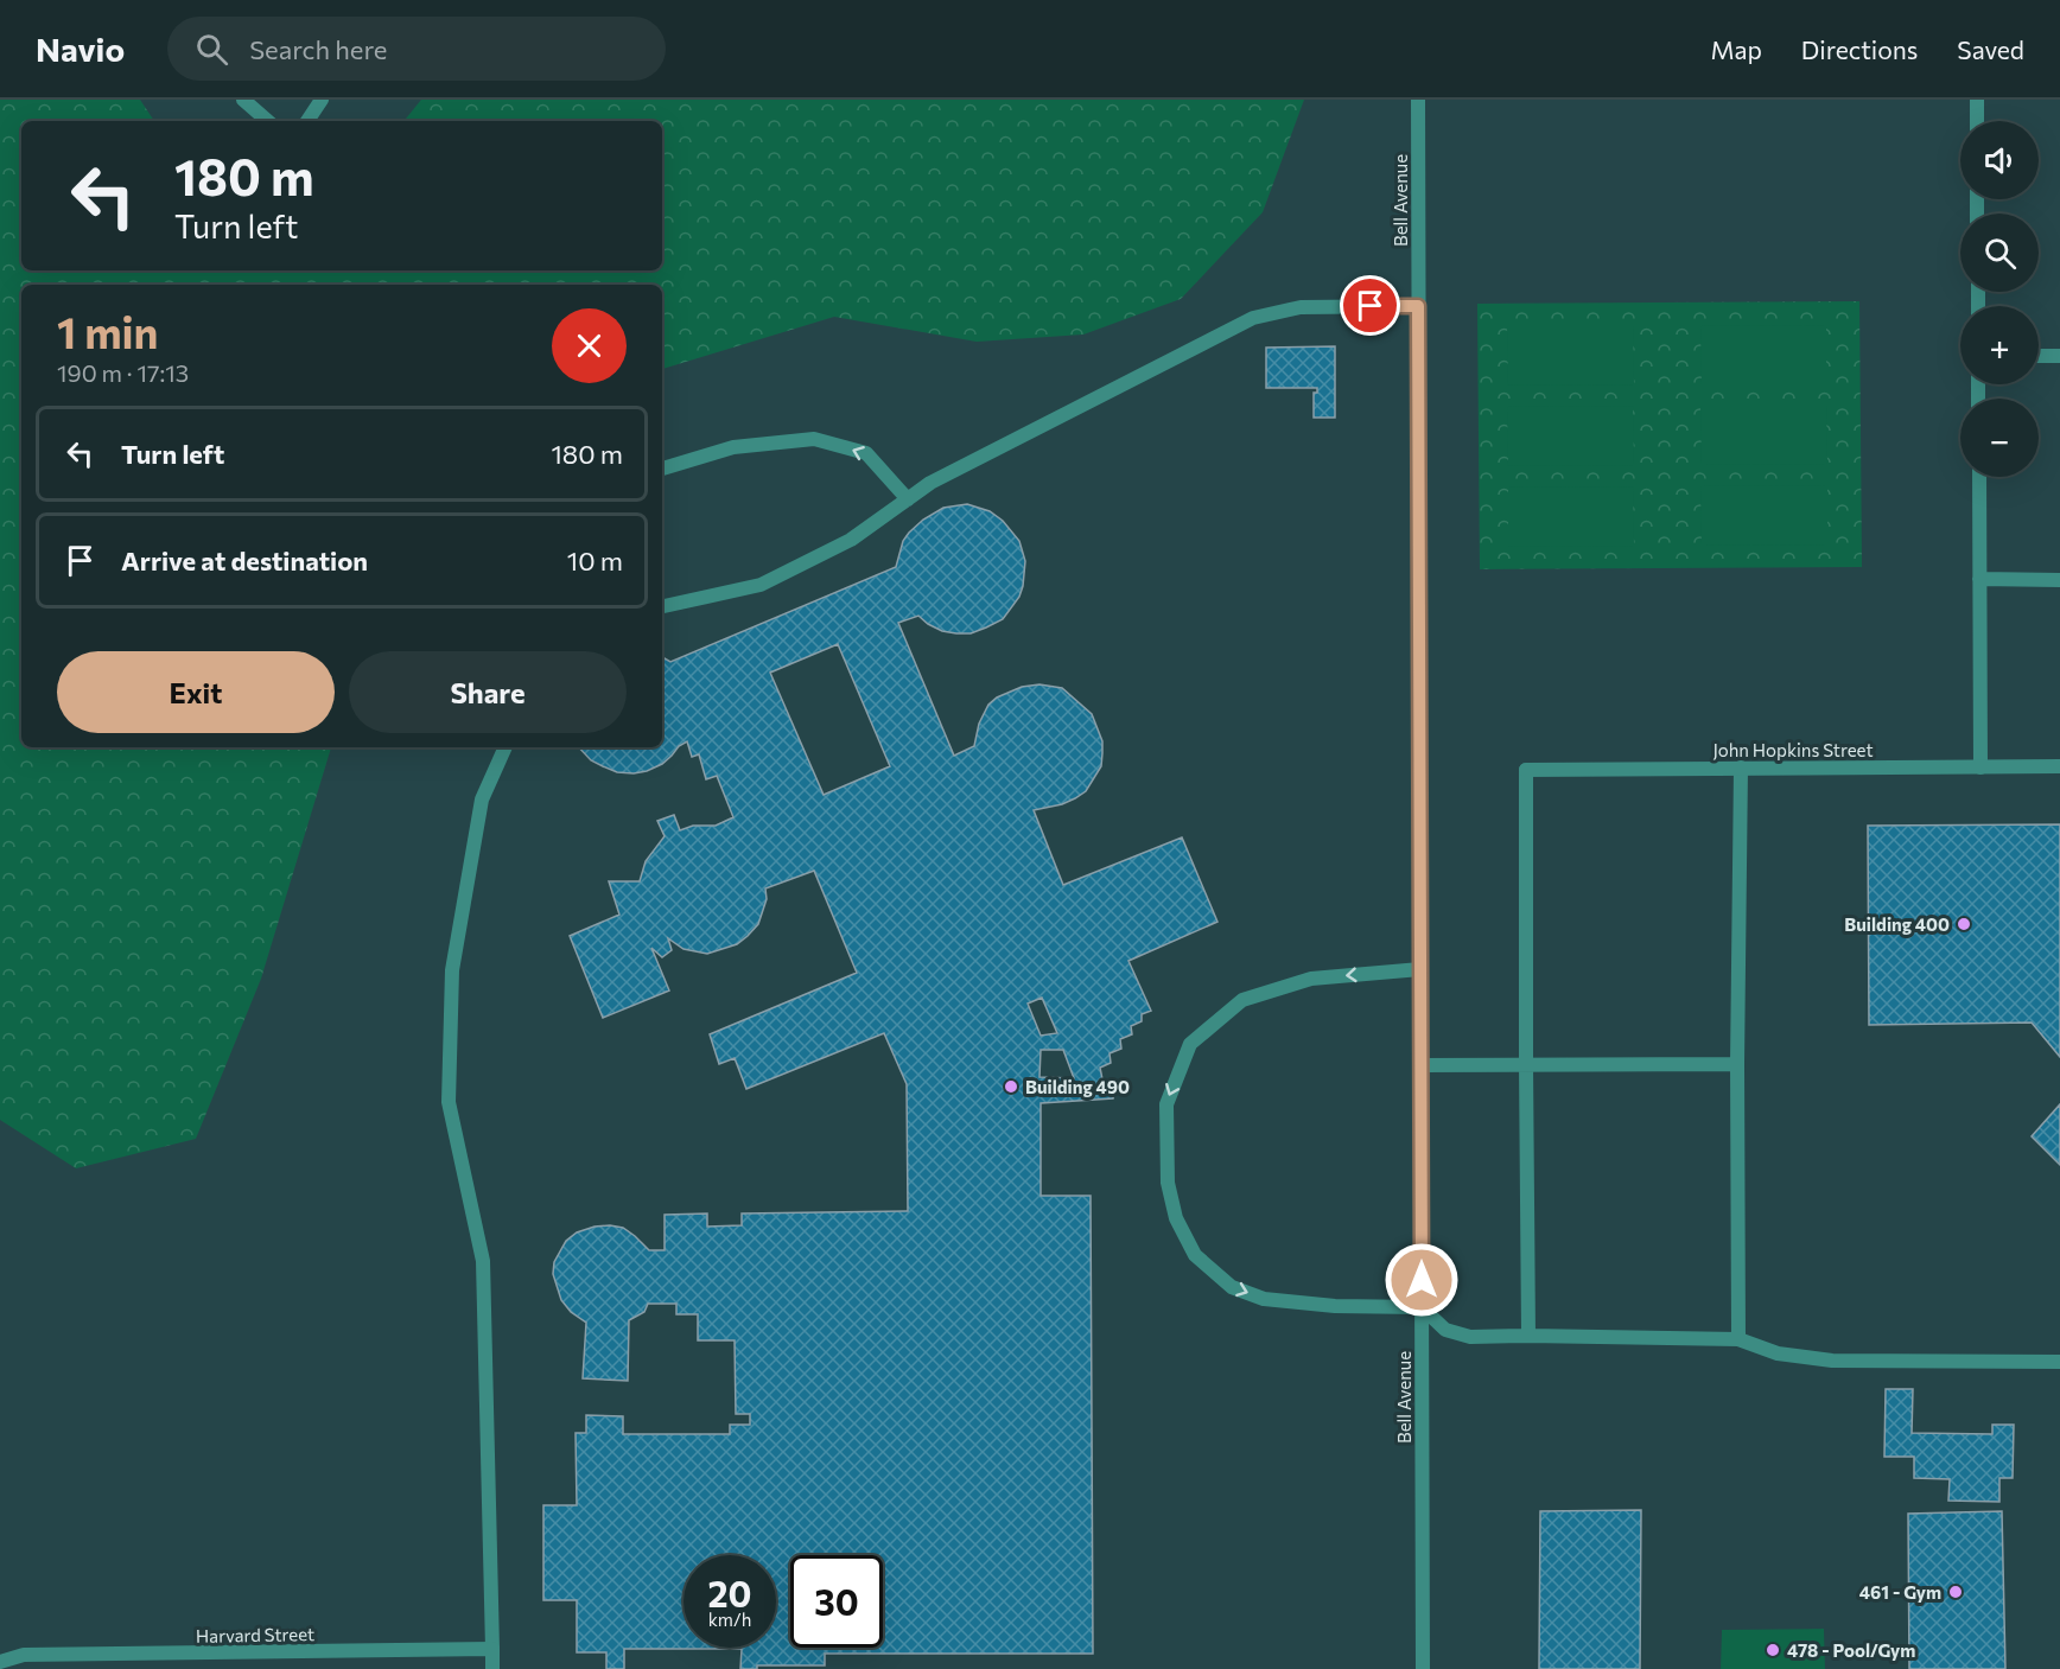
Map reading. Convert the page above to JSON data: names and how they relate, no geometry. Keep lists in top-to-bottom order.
{
  "streets": {
    "street": ["Bell Avenue", "John Hopkins Street", "Harvard Street"]
  },
  "places": [
    "Building 400",
    "Building 490",
    "461 - Gym",
    "478 - Pool/Gym"
  ],
  "page": {
    "header": "Navio",
    "search": "Search here",
    "nav": ["Map", "Directions", "Saved"],
    "map_buttons": ["+", "−"],
    "turn": ["180 m", "Turn left"],
    "heading": ["1 min", "190 m · 17:13"],
    "list": [
      {
        "name": "Turn left",
        "value": "180 m"
      },
      {
        "name": "Arrive at destination",
        "value": "10 m"
      }
    ],
    "buttons": ["Exit", "Share"],
    "speed": "20 km/h",
    "limit": "30"
  }
}
